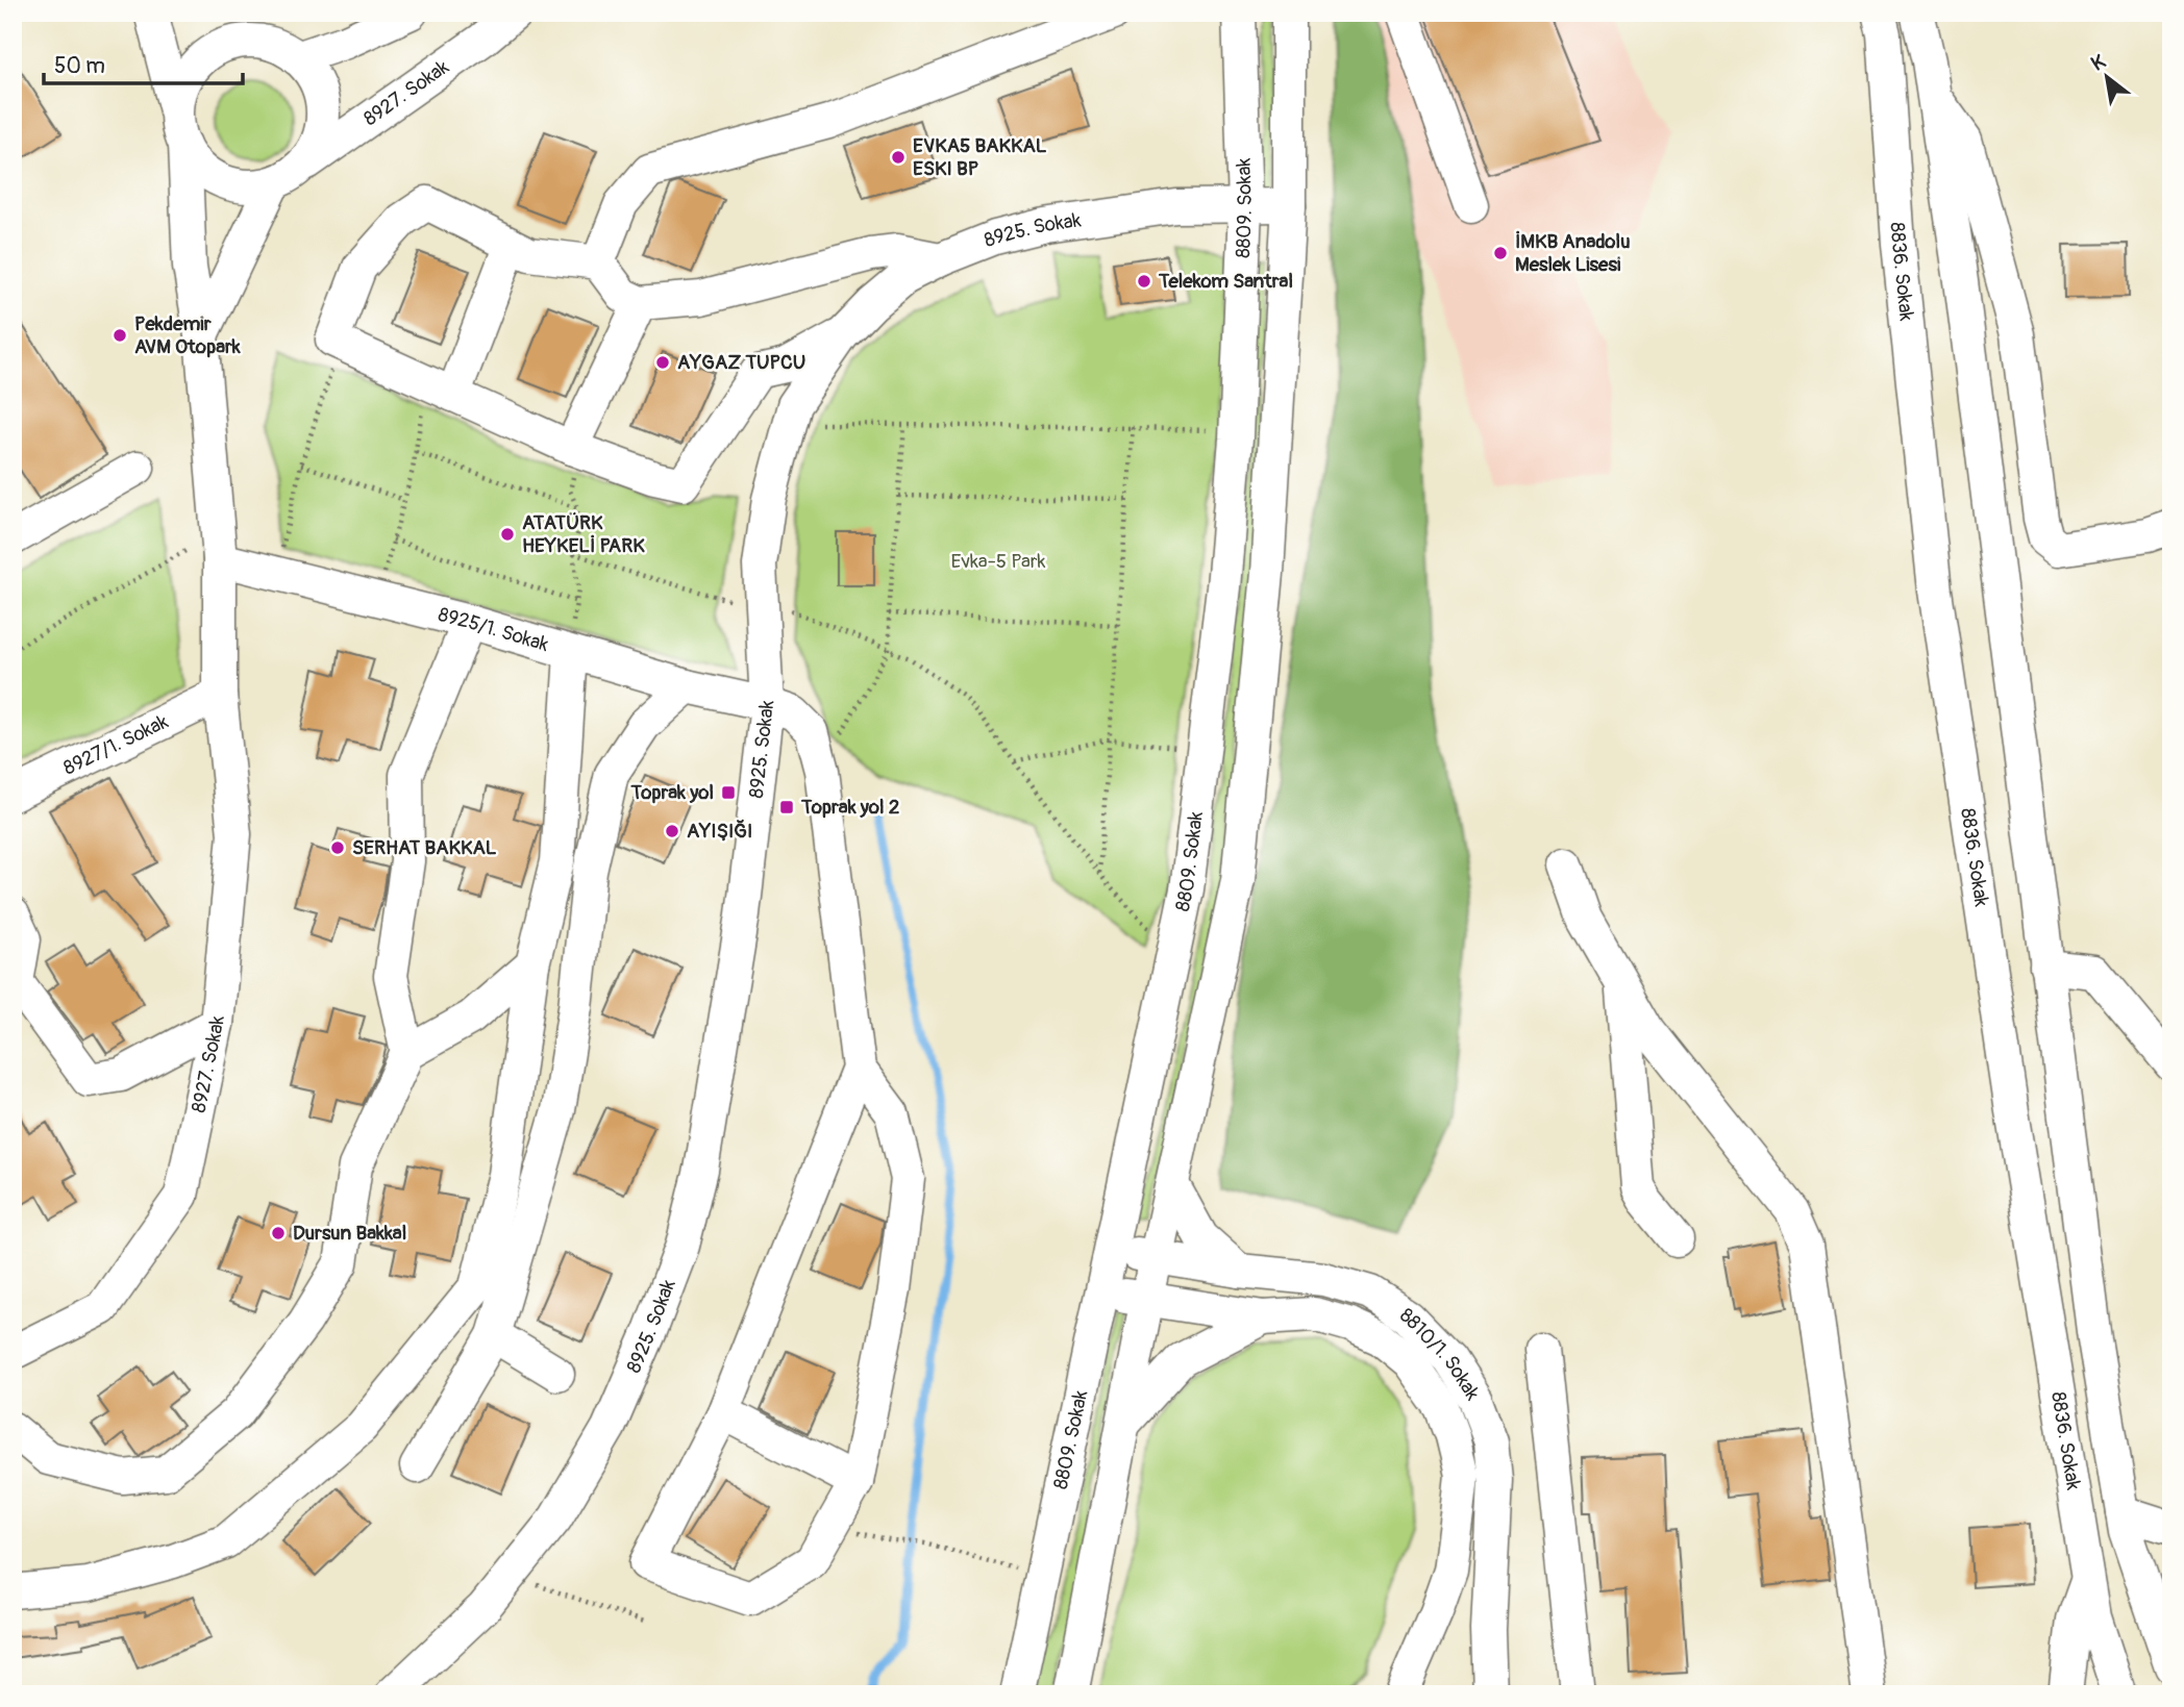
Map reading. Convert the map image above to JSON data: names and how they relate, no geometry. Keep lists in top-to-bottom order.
{
  "streets": {
    "street": [
      "8927. Sokak",
      "8809. Sokak",
      "8925. Sokak",
      "8836. Sokak",
      "8925/1. Sokak",
      "8927/1. Sokak",
      "8810/1. Sokak"
    ]
  },
  "crossings": [
    ["8927. Sokak", "8925/1. Sokak"],
    ["8927. Sokak", "8927/1. Sokak"],
    ["8809. Sokak", "8925. Sokak"],
    ["8809. Sokak", "8810/1. Sokak"],
    ["8925. Sokak", "8925/1. Sokak"]
  ],
  "parks": ["Evka-5 Park"],
  "places": {
    "other": [
      "EVKA5 BAKKAL ESKI BP",
      "İMKB Anadolu Meslek Lisesi",
      "Telekom Santral",
      "Pekdemir AVM Otopark",
      "AYGAZ TUPCU",
      "ATATÜRK HEYKELİ PARK",
      "AYIŞIĞI",
      "SERHAT BAKKAL",
      "Dursun Bakkal"
    ],
    "transit": ["Toprak yol", "Toprak yol 2"]
  },
  "scale_bar": "50 m",
  "north": "top left"
}
